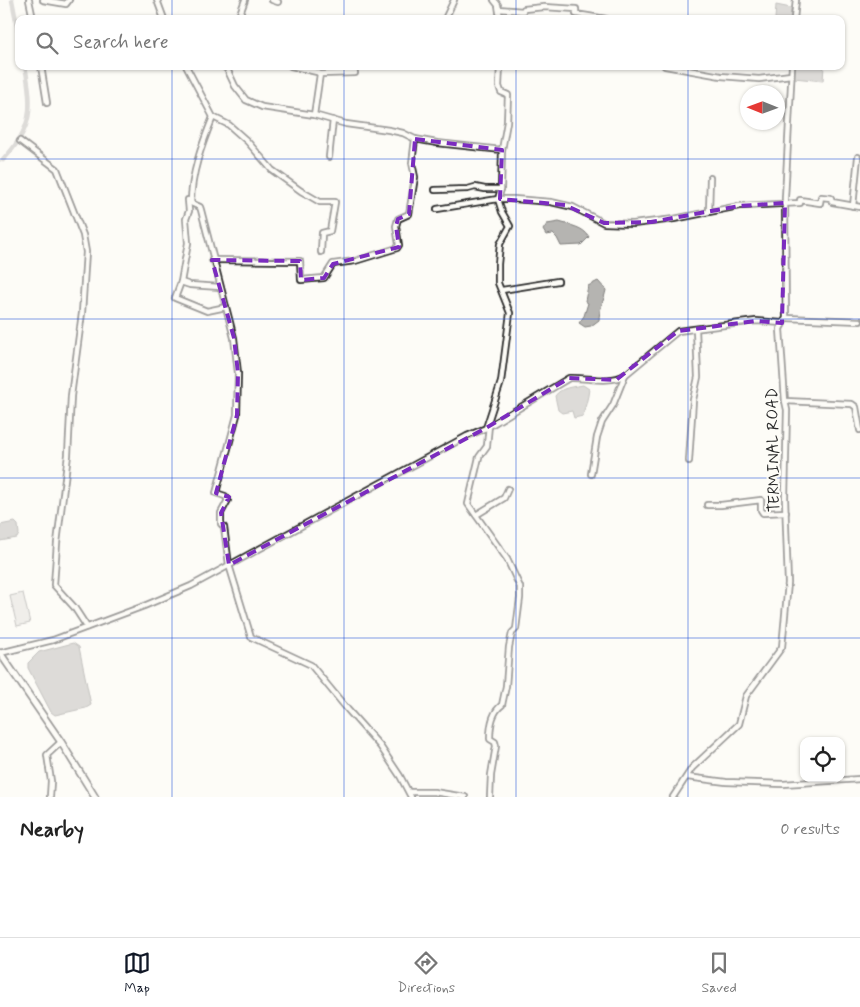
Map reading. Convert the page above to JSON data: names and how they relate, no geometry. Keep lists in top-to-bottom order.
{
  "streets": {
    "street": ["TERMINAL ROAD"]
  },
  "north": "left",
  "page": {
    "search": "Search here",
    "heading": ["Nearby", "0 results"],
    "nav": ["Map", "Directions", "Saved"]
  }
}
